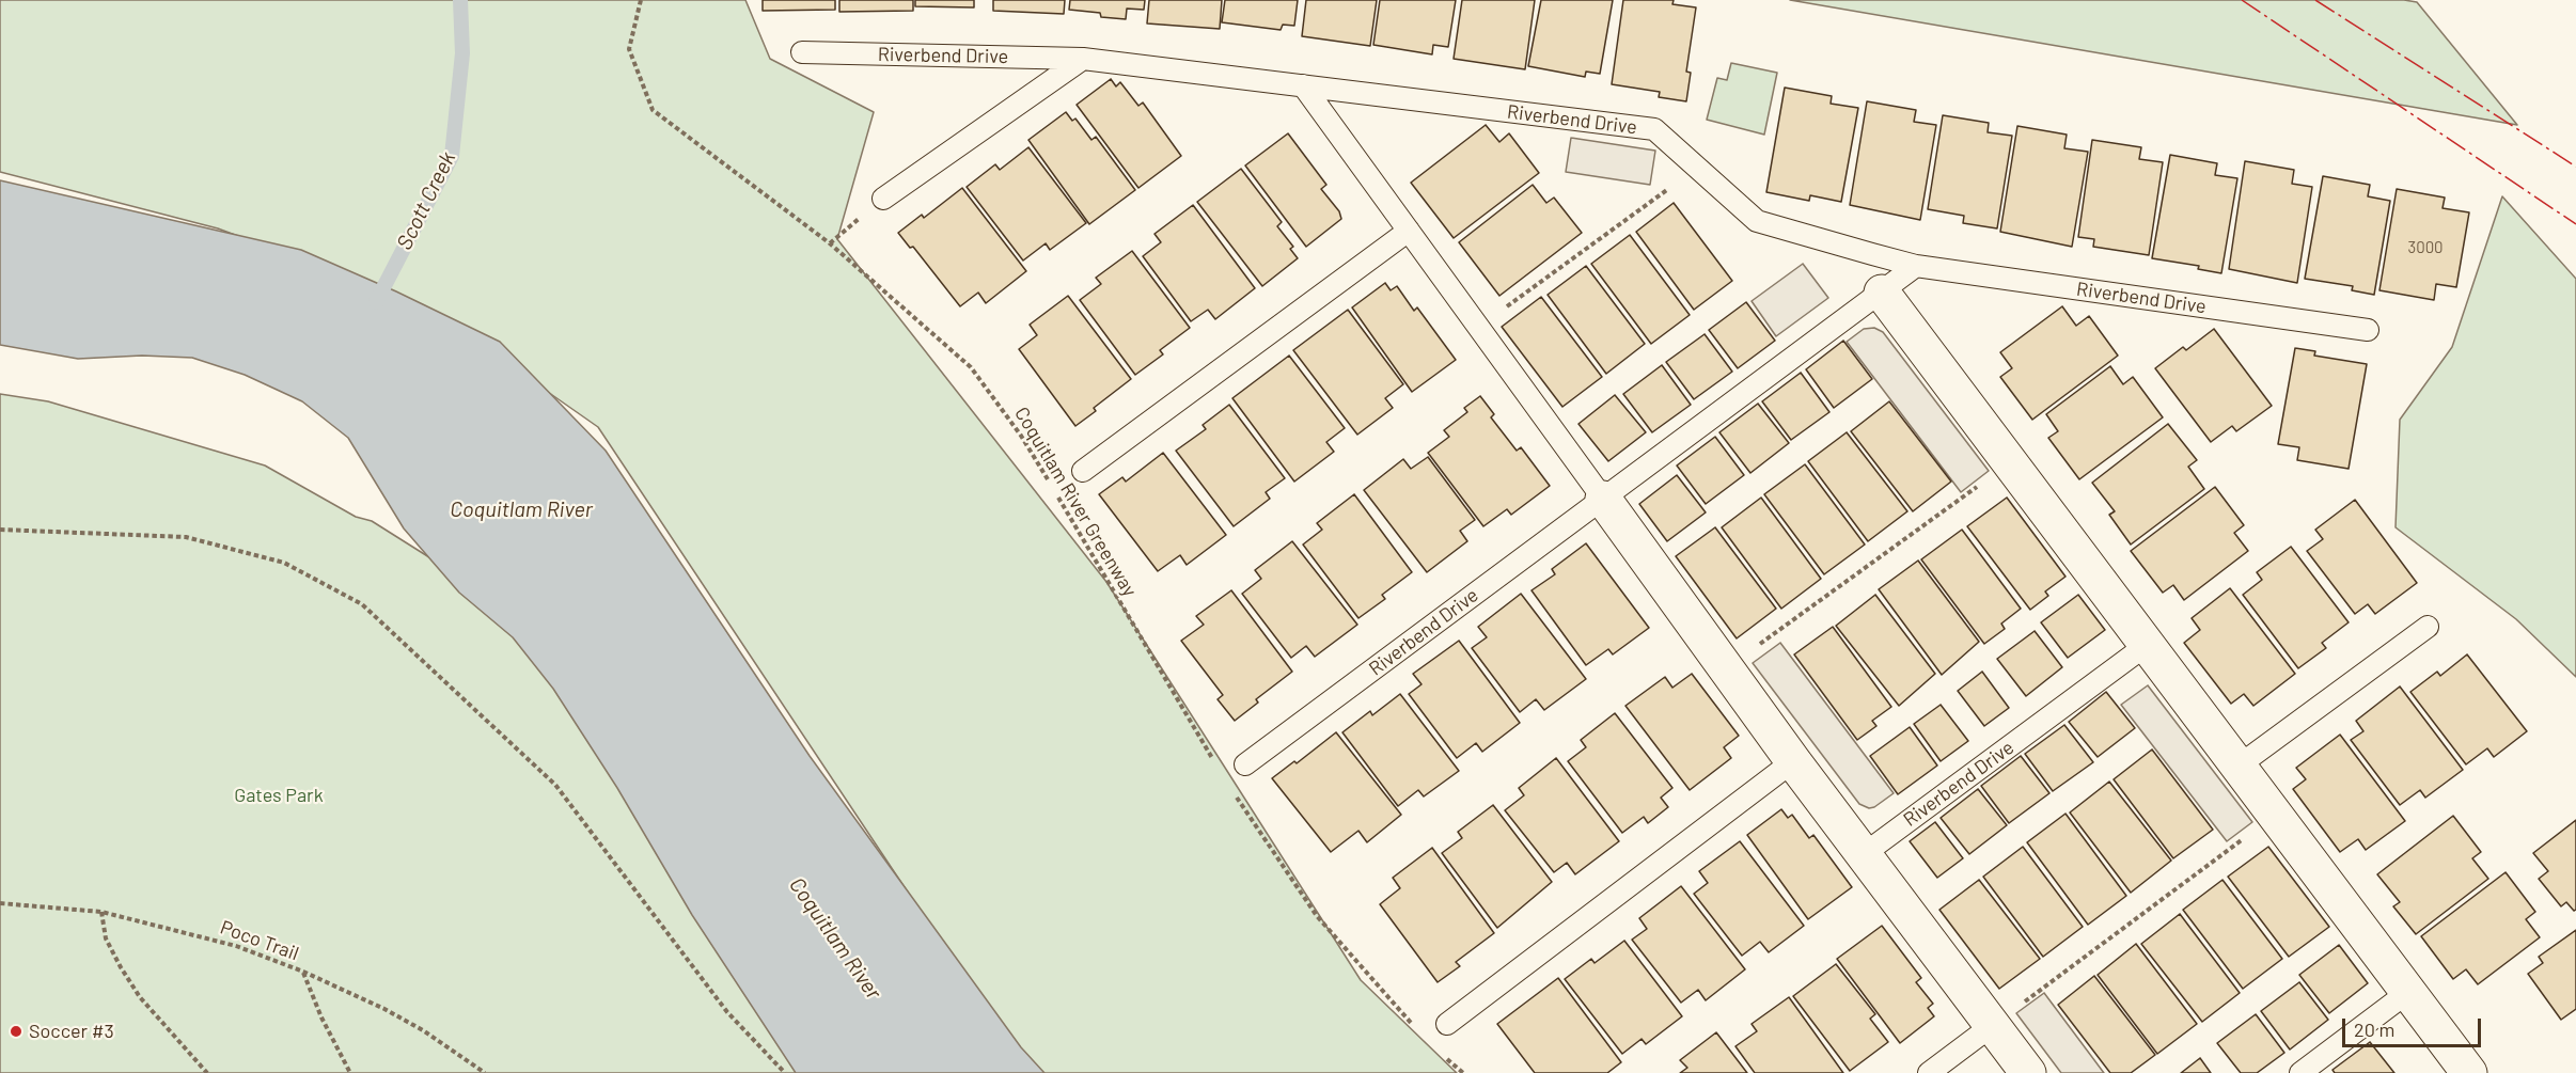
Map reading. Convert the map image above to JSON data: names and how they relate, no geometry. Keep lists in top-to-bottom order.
{
  "streets": {
    "lane": ["Riverbend Drive"],
    "path": ["Coquitlam River Greenway", "Poco Trail"]
  },
  "water": ["Scott Creek", "Coquitlam River"],
  "parks": ["Gates Park"],
  "places": ["Soccer #3"],
  "house_numbers": ["3000"],
  "scale_bar": "20 m"
}
